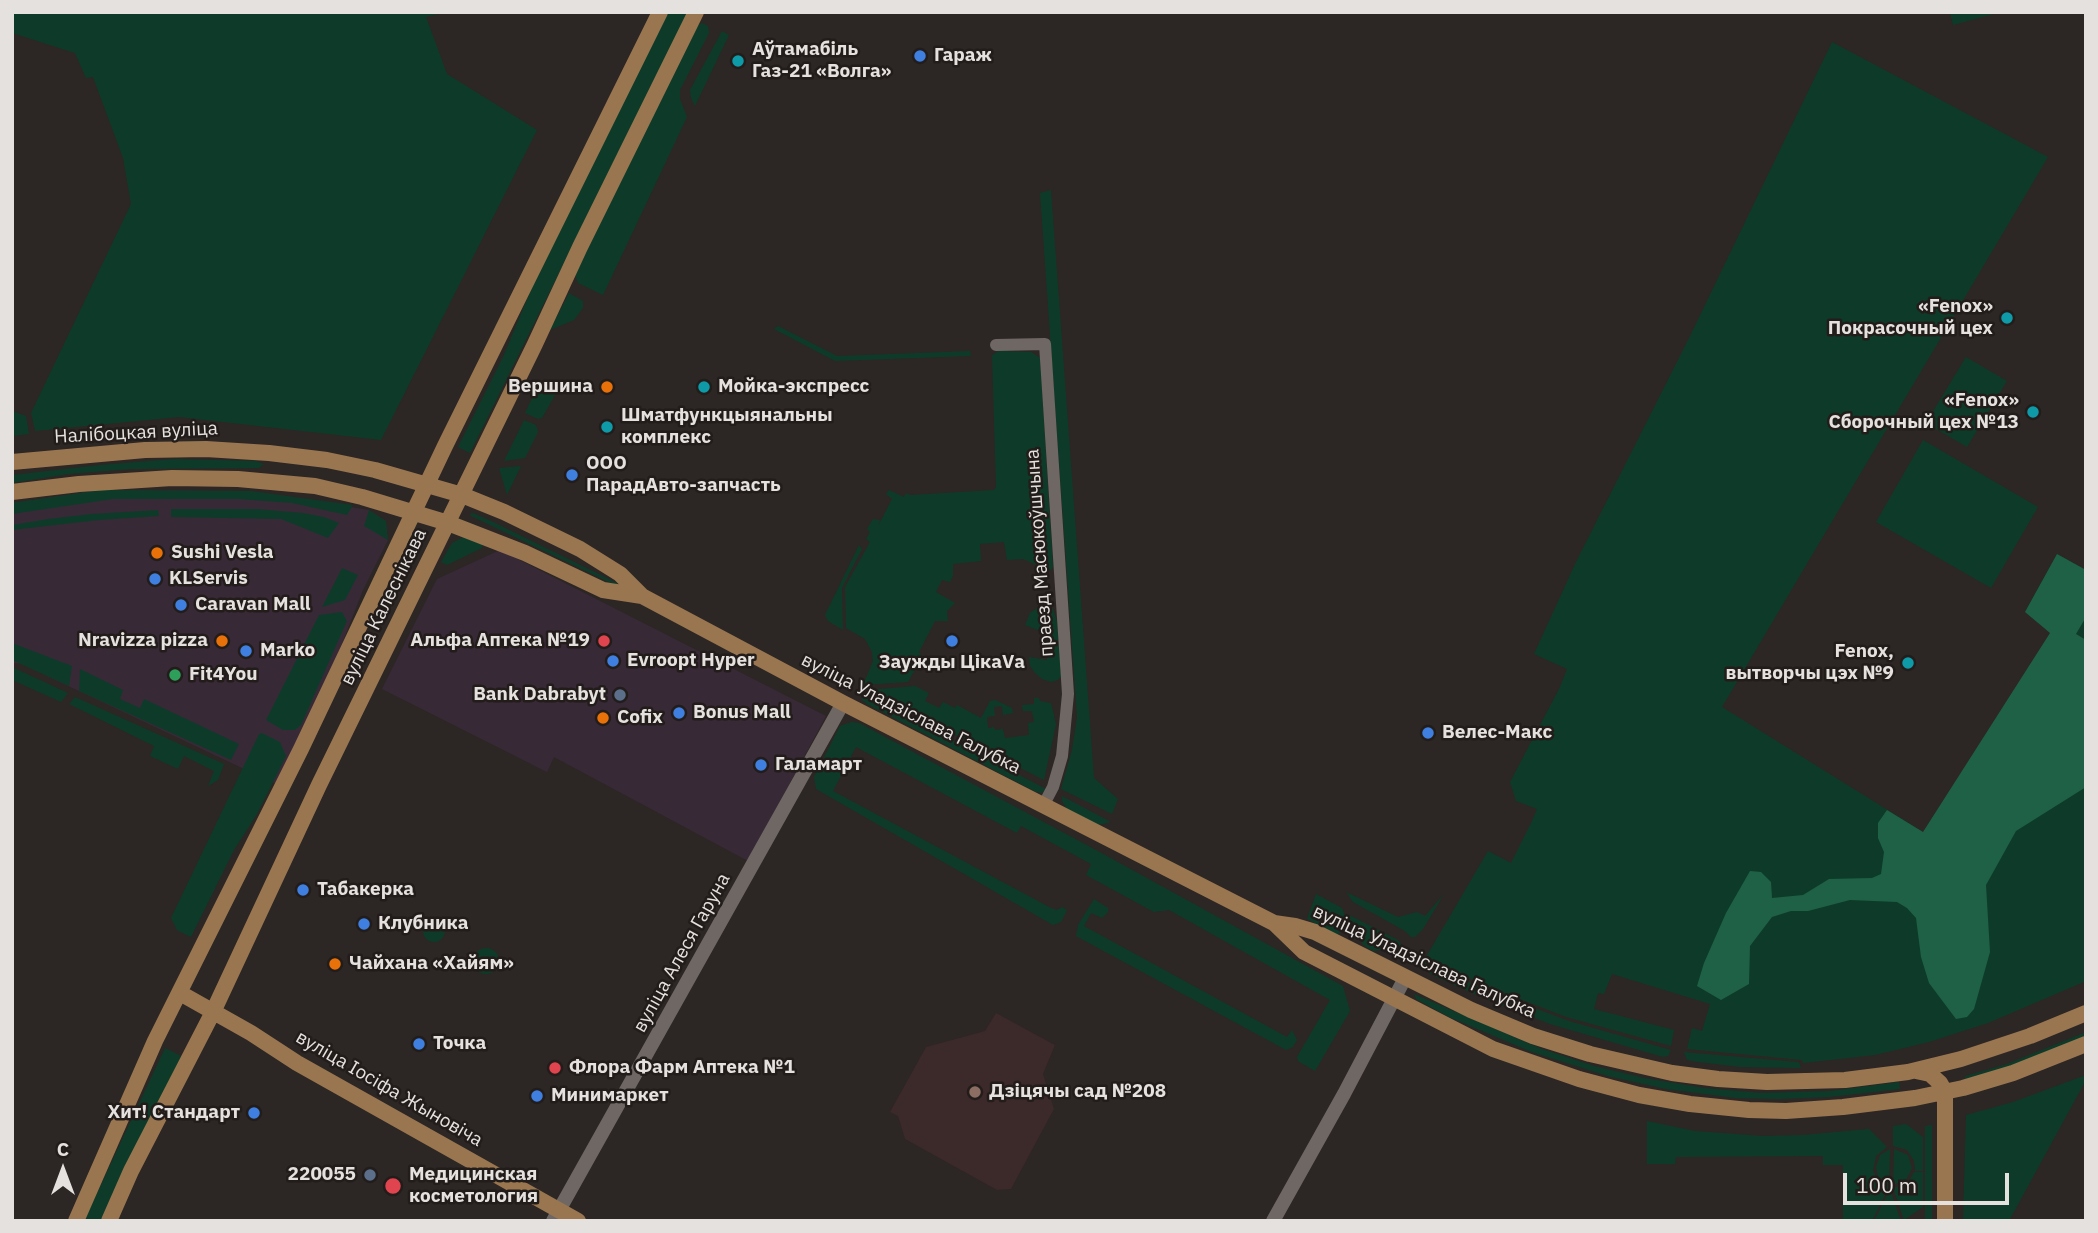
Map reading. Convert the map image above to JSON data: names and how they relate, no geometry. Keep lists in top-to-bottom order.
{
  "streets": {
    "main road": [
      "Налібоцкая вуліца",
      "вуліца Калеснікава",
      "вуліца Уладзіслава Галубка",
      "вуліца Іосіфа Жыновіча"
    ],
    "street": ["праезд Масюкоўшчына", "вуліца Алеся Гаруна"]
  },
  "crossings": [
    ["Налібоцкая вуліца", "вуліца Калеснікава"],
    ["Налібоцкая вуліца", "вуліца Уладзіслава Галубка"],
    ["праезд Масюкоўшчына", "вуліца Уладзіслава Галубка"],
    ["вуліца Калеснікава", "вуліца Уладзіслава Галубка"],
    ["вуліца Калеснікава", "вуліца Іосіфа Жыновіча"],
    ["вуліца Уладзіслава Галубка", "вуліца Алеся Гаруна"],
    ["вуліца Алеся Гаруна", "вуліца Іосіфа Жыновіча"]
  ],
  "places": [
    "Гараж",
    "Аўтамабіль Газ-21 «Волга»",
    "«Fenox» Покрасочный цех",
    "Вершина",
    "Мойка-экспресс",
    "«Fenox» Сборочный цех №13",
    "Шматфункцыянальны комплекс",
    "ООО ПарадАвто-запчасть",
    "Sushi Vesla",
    "KLServis",
    "Caravan Mall",
    "Nravizza pizza",
    "Альфа Аптека №19",
    "Заужды ЦікаVа",
    "Marko",
    "Evroopt Hyper",
    "Fenox, вытворчы цэх №9",
    "Fit4You",
    "Bank Dabrabyt",
    "Bonus Mall",
    "Cofix",
    "Велес-Макс",
    "Галамарт",
    "Табакерка",
    "Клубника",
    "Чайхана «Хайям»",
    "Точка",
    "Флора Фарм Аптека №1",
    "Дзіцячы сад №208",
    "Минимаркет",
    "Хит! Стандарт",
    "220055",
    "Медицинская косметология"
  ],
  "scale_bar": "100 m",
  "north": "top"
}
